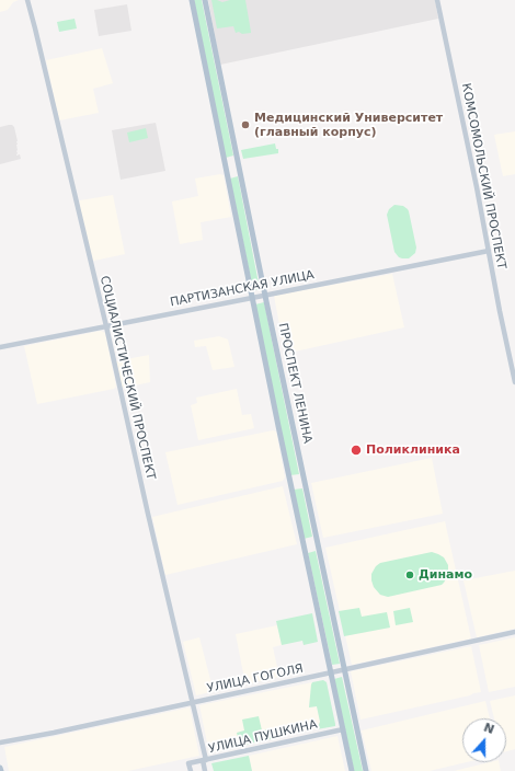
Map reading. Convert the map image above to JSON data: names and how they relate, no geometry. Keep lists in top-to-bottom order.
{
  "streets": {
    "main road": ["ПРОСПЕКТ ЛЕНИНА"],
    "street": [
      "КОМСОМОЛЬСКИЙ ПРОСПЕКТ",
      "ПАРТИЗАНСКАЯ УЛИЦА",
      "СОЦИАЛИСТИЧЕСКИЙ ПРОСПЕКТ",
      "УЛИЦА ГОГОЛЯ",
      "УЛИЦА ПУШКИНА"
    ]
  },
  "crossings": [
    ["КОМСОМОЛЬСКИЙ ПРОСПЕКТ", "ПАРТИЗАНСКАЯ УЛИЦА"],
    ["ПАРТИЗАНСКАЯ УЛИЦА", "СОЦИАЛИСТИЧЕСКИЙ ПРОСПЕКТ"],
    ["ПАРТИЗАНСКАЯ УЛИЦА", "ПРОСПЕКТ ЛЕНИНА"],
    ["СОЦИАЛИСТИЧЕСКИЙ ПРОСПЕКТ", "УЛИЦА ГОГОЛЯ"],
    ["СОЦИАЛИСТИЧЕСКИЙ ПРОСПЕКТ", "УЛИЦА ПУШКИНА"],
    ["ПРОСПЕКТ ЛЕНИНА", "УЛИЦА ГОГОЛЯ"],
    ["ПРОСПЕКТ ЛЕНИНА", "УЛИЦА ПУШКИНА"]
  ],
  "places": ["Медицинский Университет (главный корпус)", "Поликлиника", "Динамо"],
  "north": "top"
}
